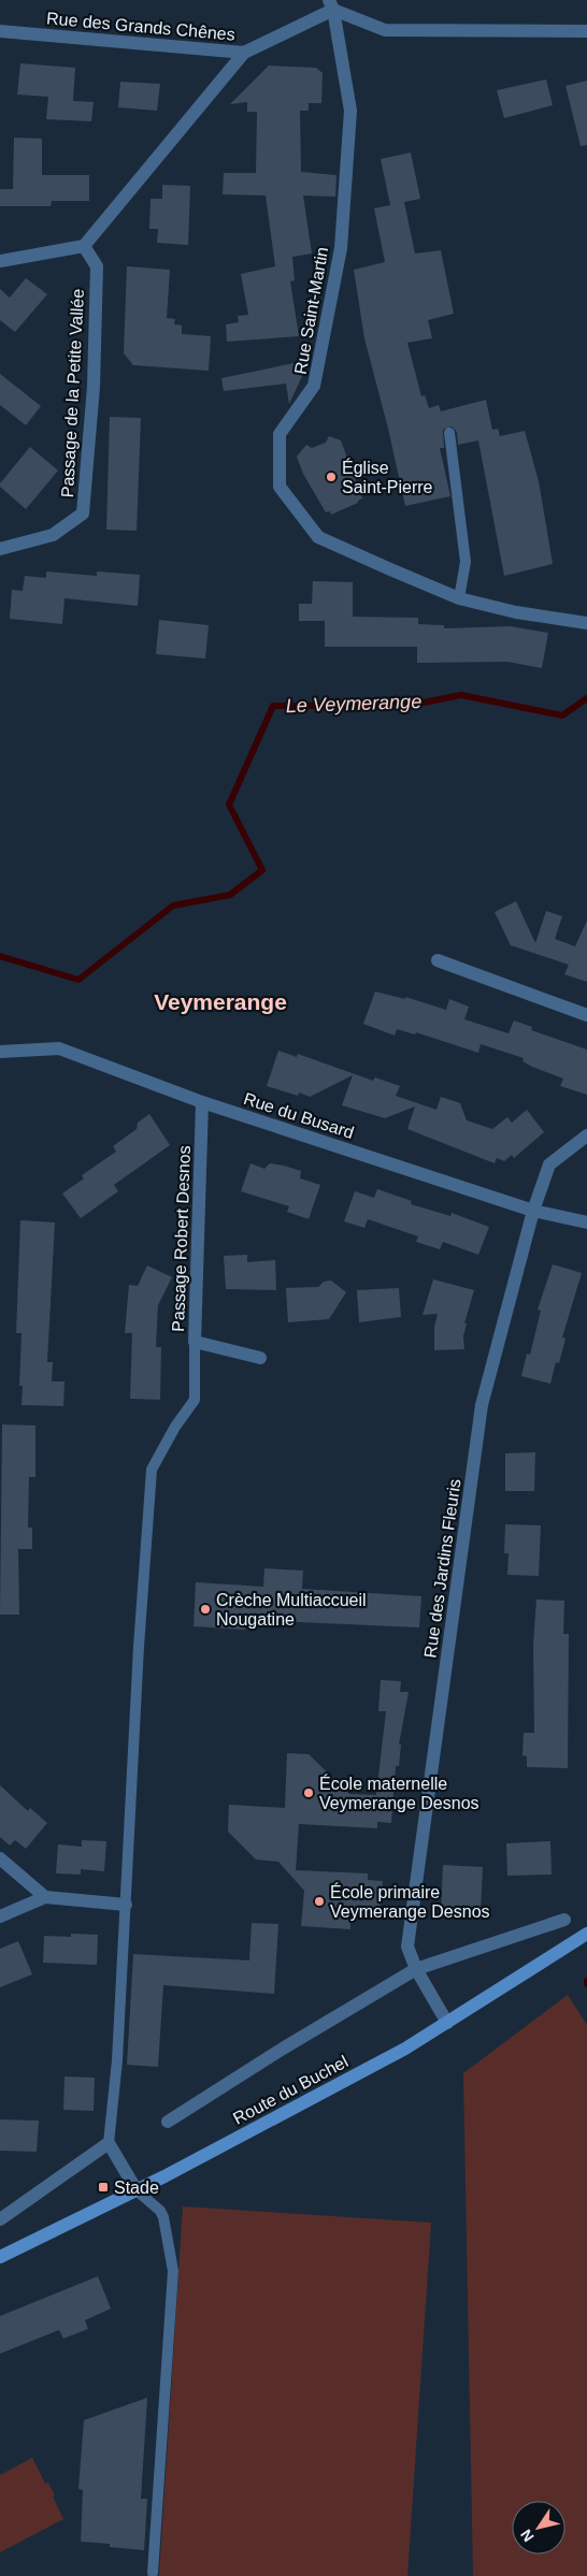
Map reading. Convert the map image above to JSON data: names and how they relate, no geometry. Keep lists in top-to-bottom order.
{
  "streets": {
    "main road": ["Route du Buchel"],
    "street": [
      "Rue des Grands Chênes",
      "Rue Saint-Martin",
      "Passage de la Petite Vallée",
      "Rue du Busard",
      "Passage Robert Desnos",
      "Rue des Jardins Fleuris"
    ]
  },
  "crossings": [
    ["Rue des Grands Chênes", "Rue Saint-Martin"],
    ["Rue du Busard", "Passage Robert Desnos"],
    ["Rue du Busard", "Rue des Jardins Fleuris"],
    ["Rue des Jardins Fleuris", "Route du Buchel"]
  ],
  "districts": ["Veymerange"],
  "water": ["Le Veymerange"],
  "places": {
    "other": [
      "Église Saint-Pierre",
      "Crèche Multiaccueil Nougatine",
      "École maternelle Veymerange Desnos",
      "École primaire Veymerange Desnos"
    ],
    "transit": ["Stade"]
  },
  "north": "bottom left"
}
